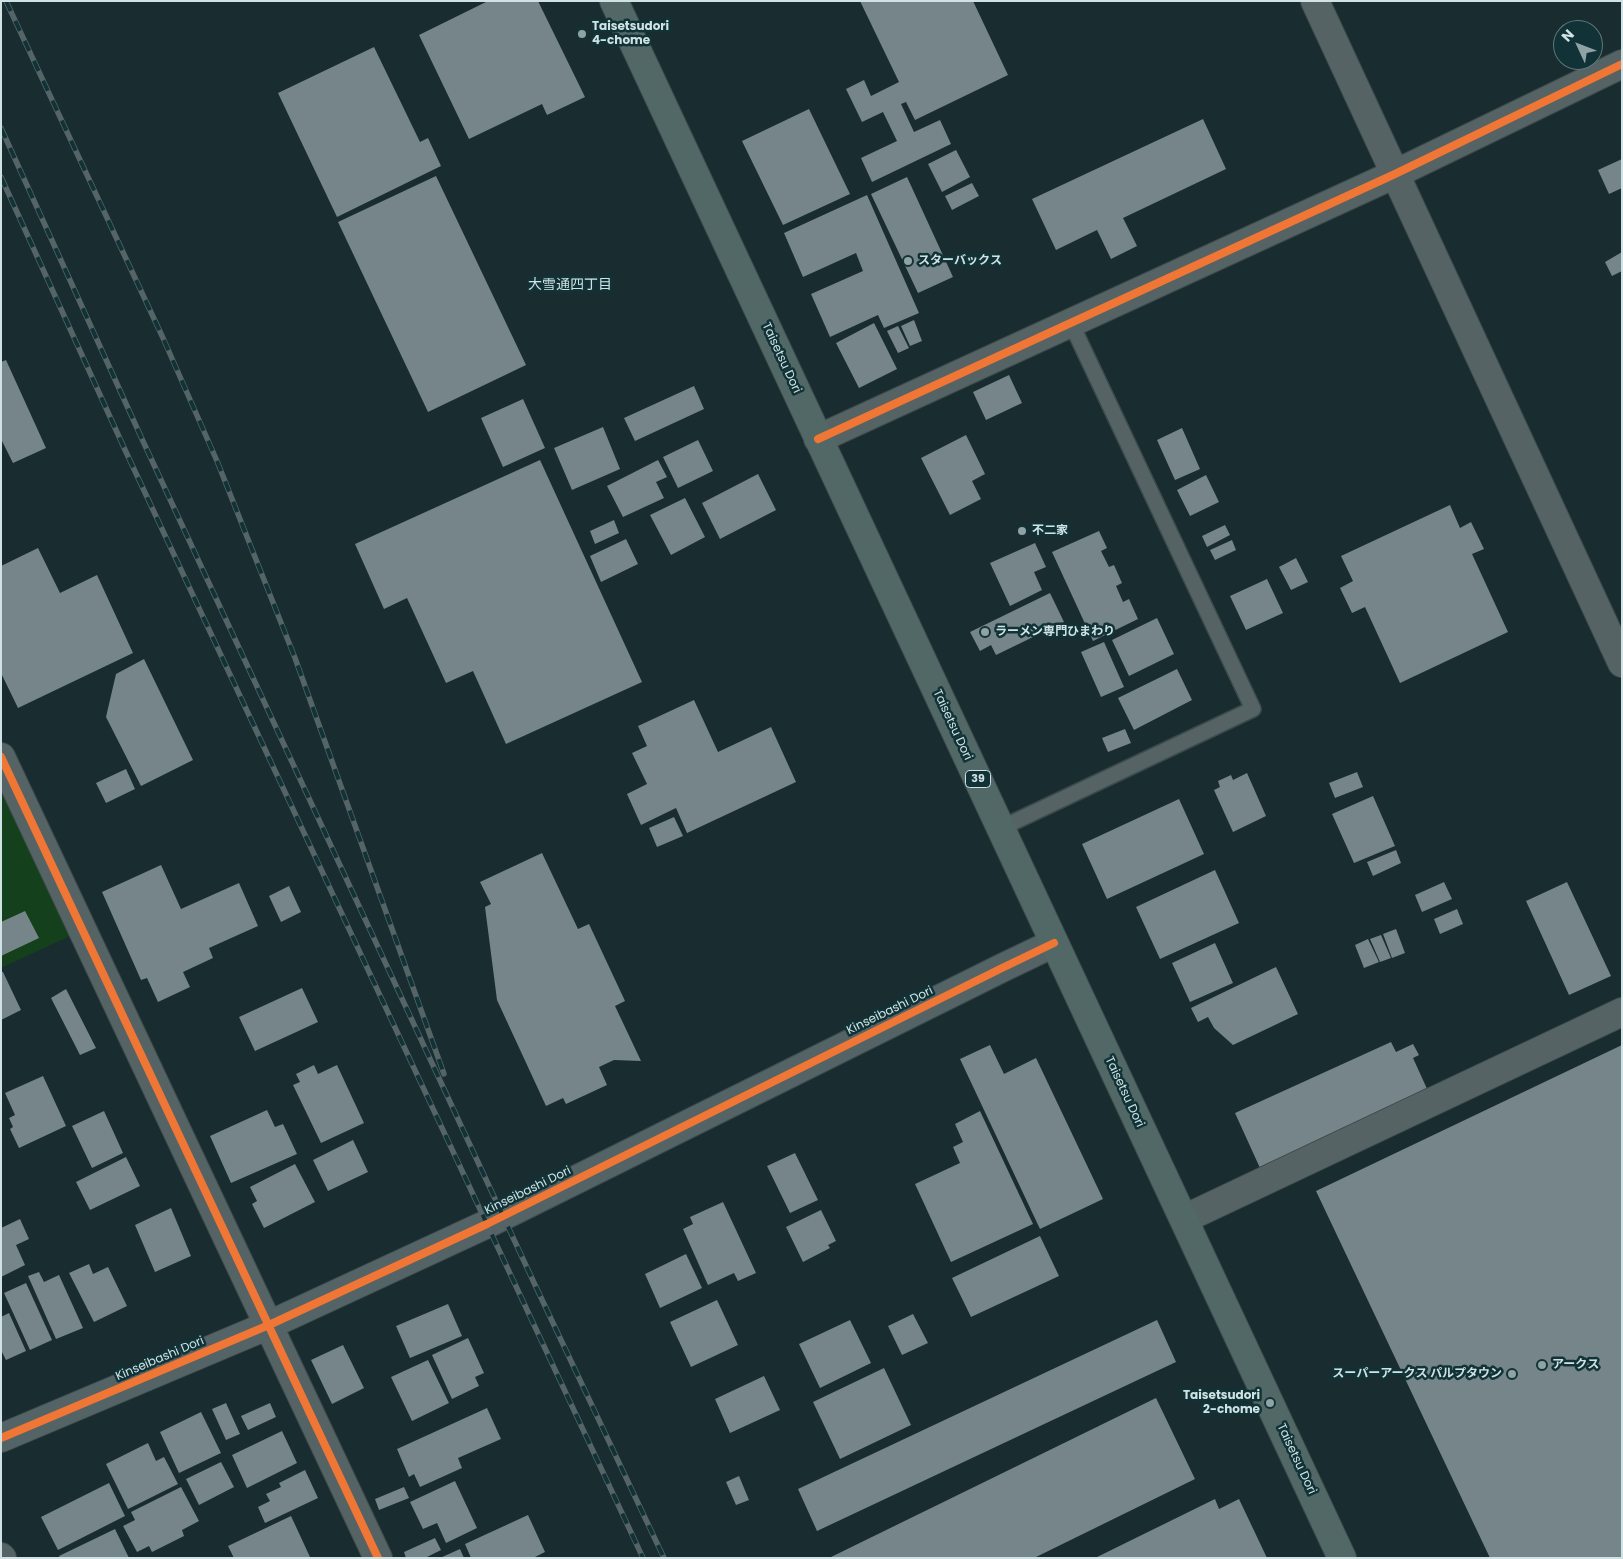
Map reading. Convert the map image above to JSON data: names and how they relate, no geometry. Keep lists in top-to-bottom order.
{
  "streets": {
    "highway": ["Taisetsu Dori", "39"],
    "street": ["Kinseibashi Dori"]
  },
  "crossings": [
    ["Taisetsu Dori", "Kinseibashi Dori"]
  ],
  "districts": ["大雪通四丁目"],
  "places": [
    "Taisetsudori 4-chome",
    "スターバックス",
    "不二家",
    "ラーメン専門ひまわり",
    "アークス",
    "スーパーアークス パルプタウン",
    "Taisetsudori 2-chome"
  ],
  "north": "top left"
}
